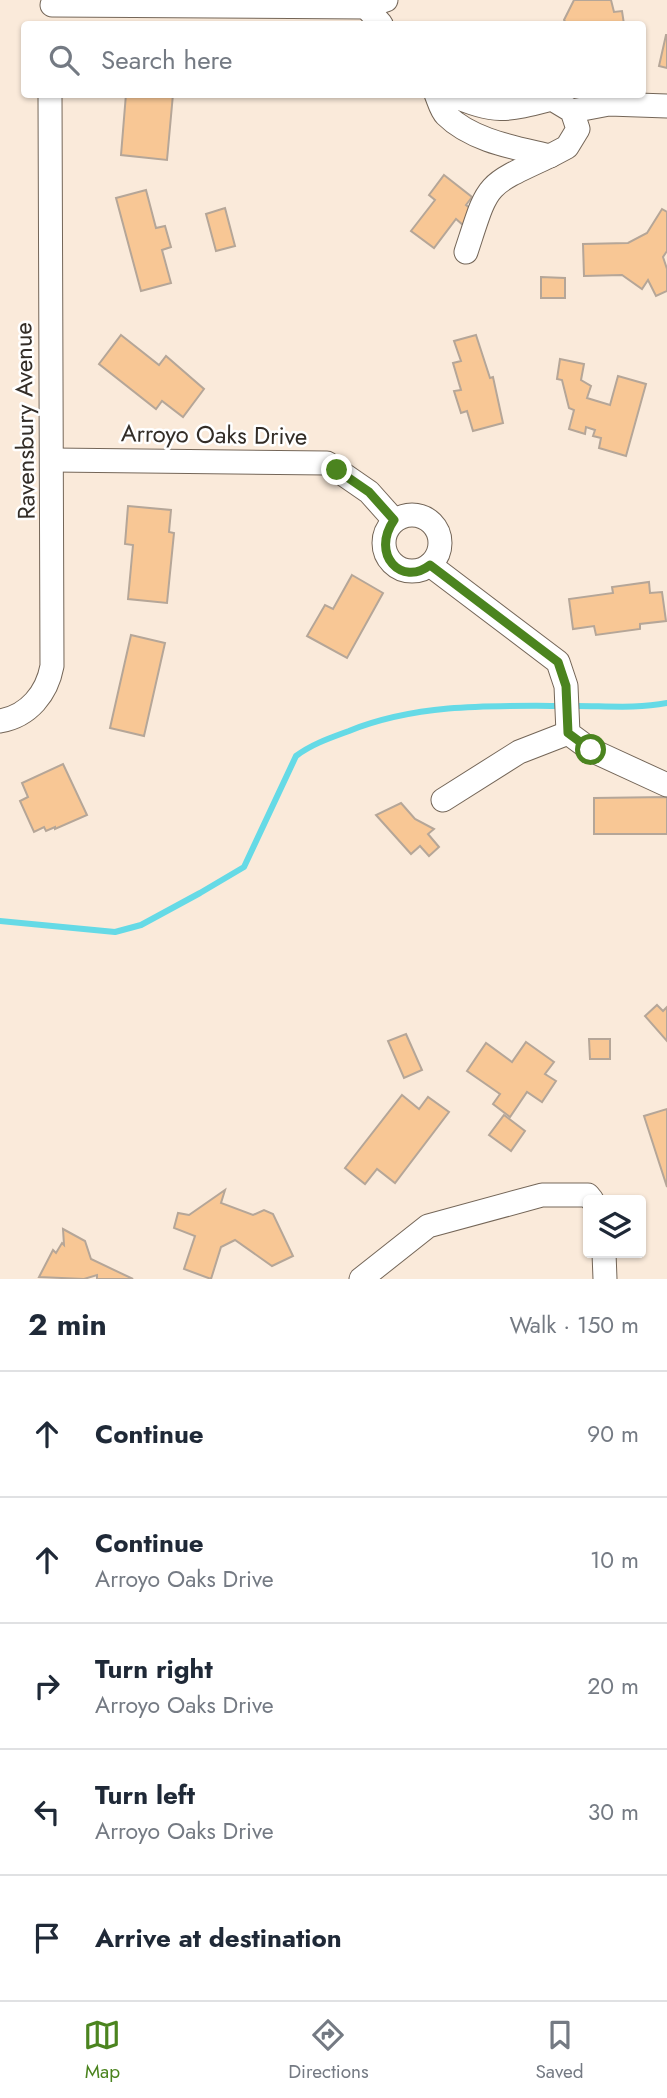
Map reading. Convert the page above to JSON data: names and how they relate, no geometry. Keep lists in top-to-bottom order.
{
  "streets": {
    "street": ["Ravensbury Avenue", "Arroyo Oaks Drive"]
  },
  "crossings": [
    ["Ravensbury Avenue", "Arroyo Oaks Drive"]
  ],
  "page": {
    "search": "Search here",
    "heading": ["2 min", "Walk · 150 m"],
    "list": [
      ["Continue", "90 m"],
      ["Continue", "Arroyo Oaks Drive", "10 m"],
      ["Turn right", "Arroyo Oaks Drive", "20 m"],
      ["Turn left", "Arroyo Oaks Drive", "30 m"],
      "Arrive at destination"
    ],
    "nav": ["Map", "Directions", "Saved"]
  }
}
